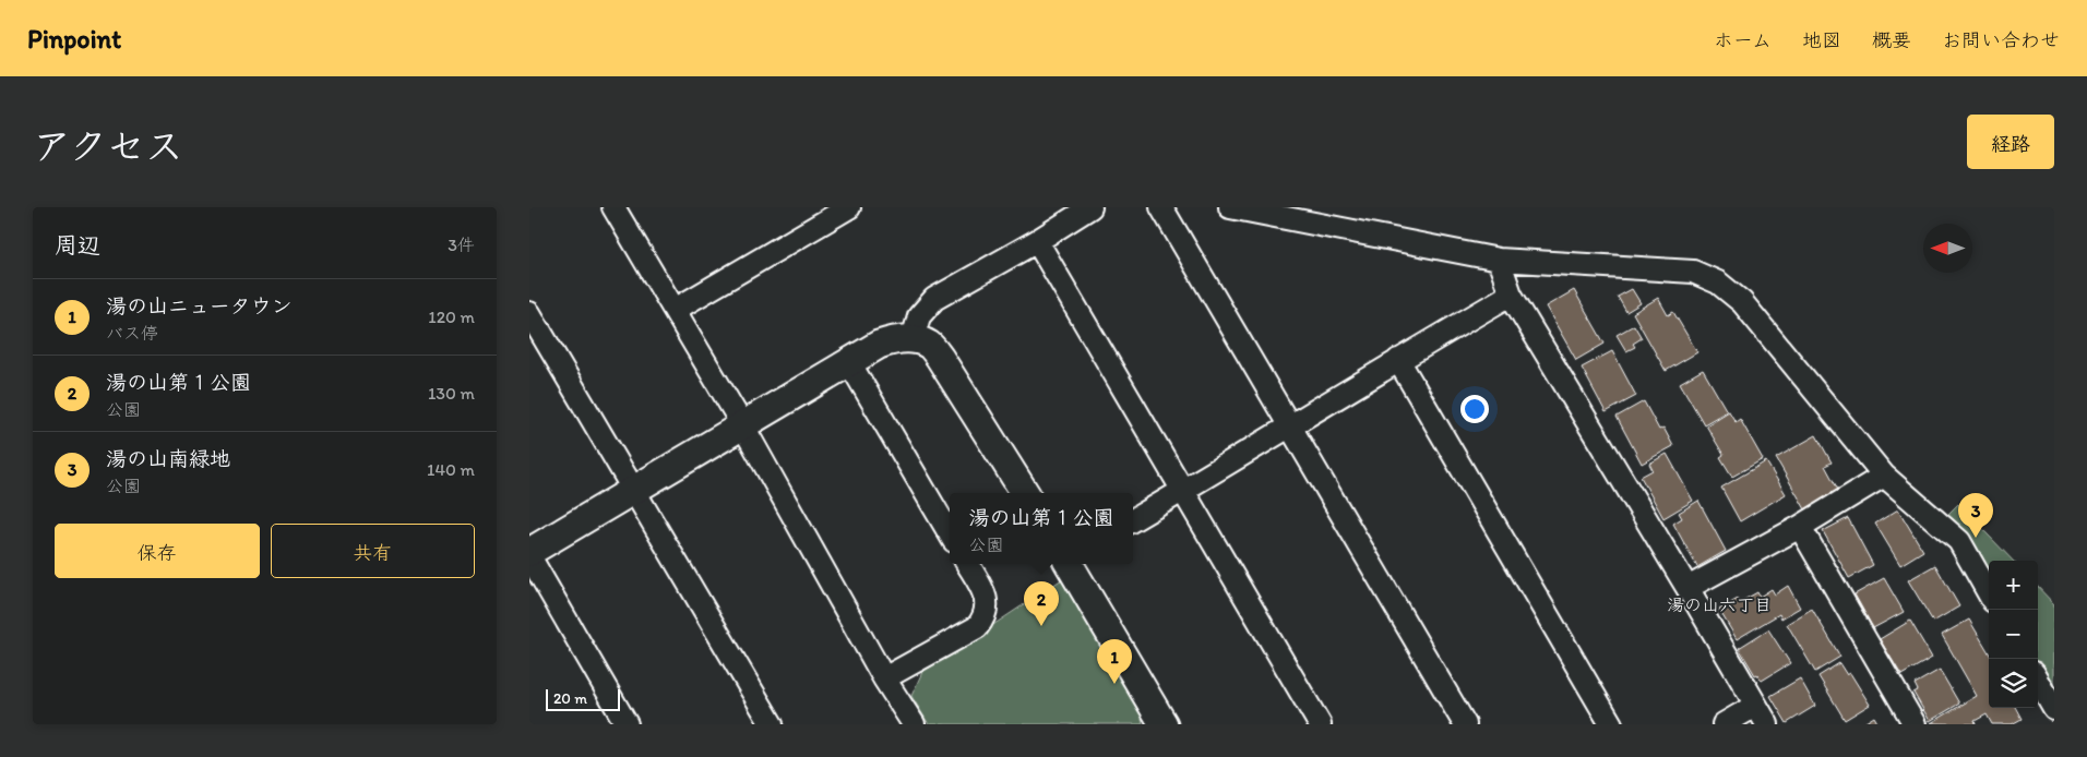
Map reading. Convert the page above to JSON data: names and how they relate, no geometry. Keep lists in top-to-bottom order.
{
  "districts": ["湯の山六丁目"],
  "scale_bar": "20 m",
  "north": "left",
  "page": {
    "header": "Pinpoint",
    "nav": [
      "ホーム",
      "地図",
      "概要",
      "お問い合わせ"
    ],
    "title": "アクセス",
    "buttons": [
      "経路",
      ["保存", "共有"]
    ],
    "heading": ["周辺", "3件"],
    "list": [
      {
        "mark": "1",
        "name": "湯の山ニュータウン",
        "note": "バス停",
        "value": "120 m"
      },
      {
        "mark": "2",
        "name": "湯の山第１公園",
        "note": "公園",
        "value": "130 m"
      },
      {
        "mark": "3",
        "name": "湯の山南緑地",
        "note": "公園",
        "value": "140 m"
      }
    ],
    "popup": ["湯の山第１公園", "公園"],
    "pins": ["3", "2", "1"],
    "map_buttons": ["+", "−"],
    "scale": "20 m"
  }
}
